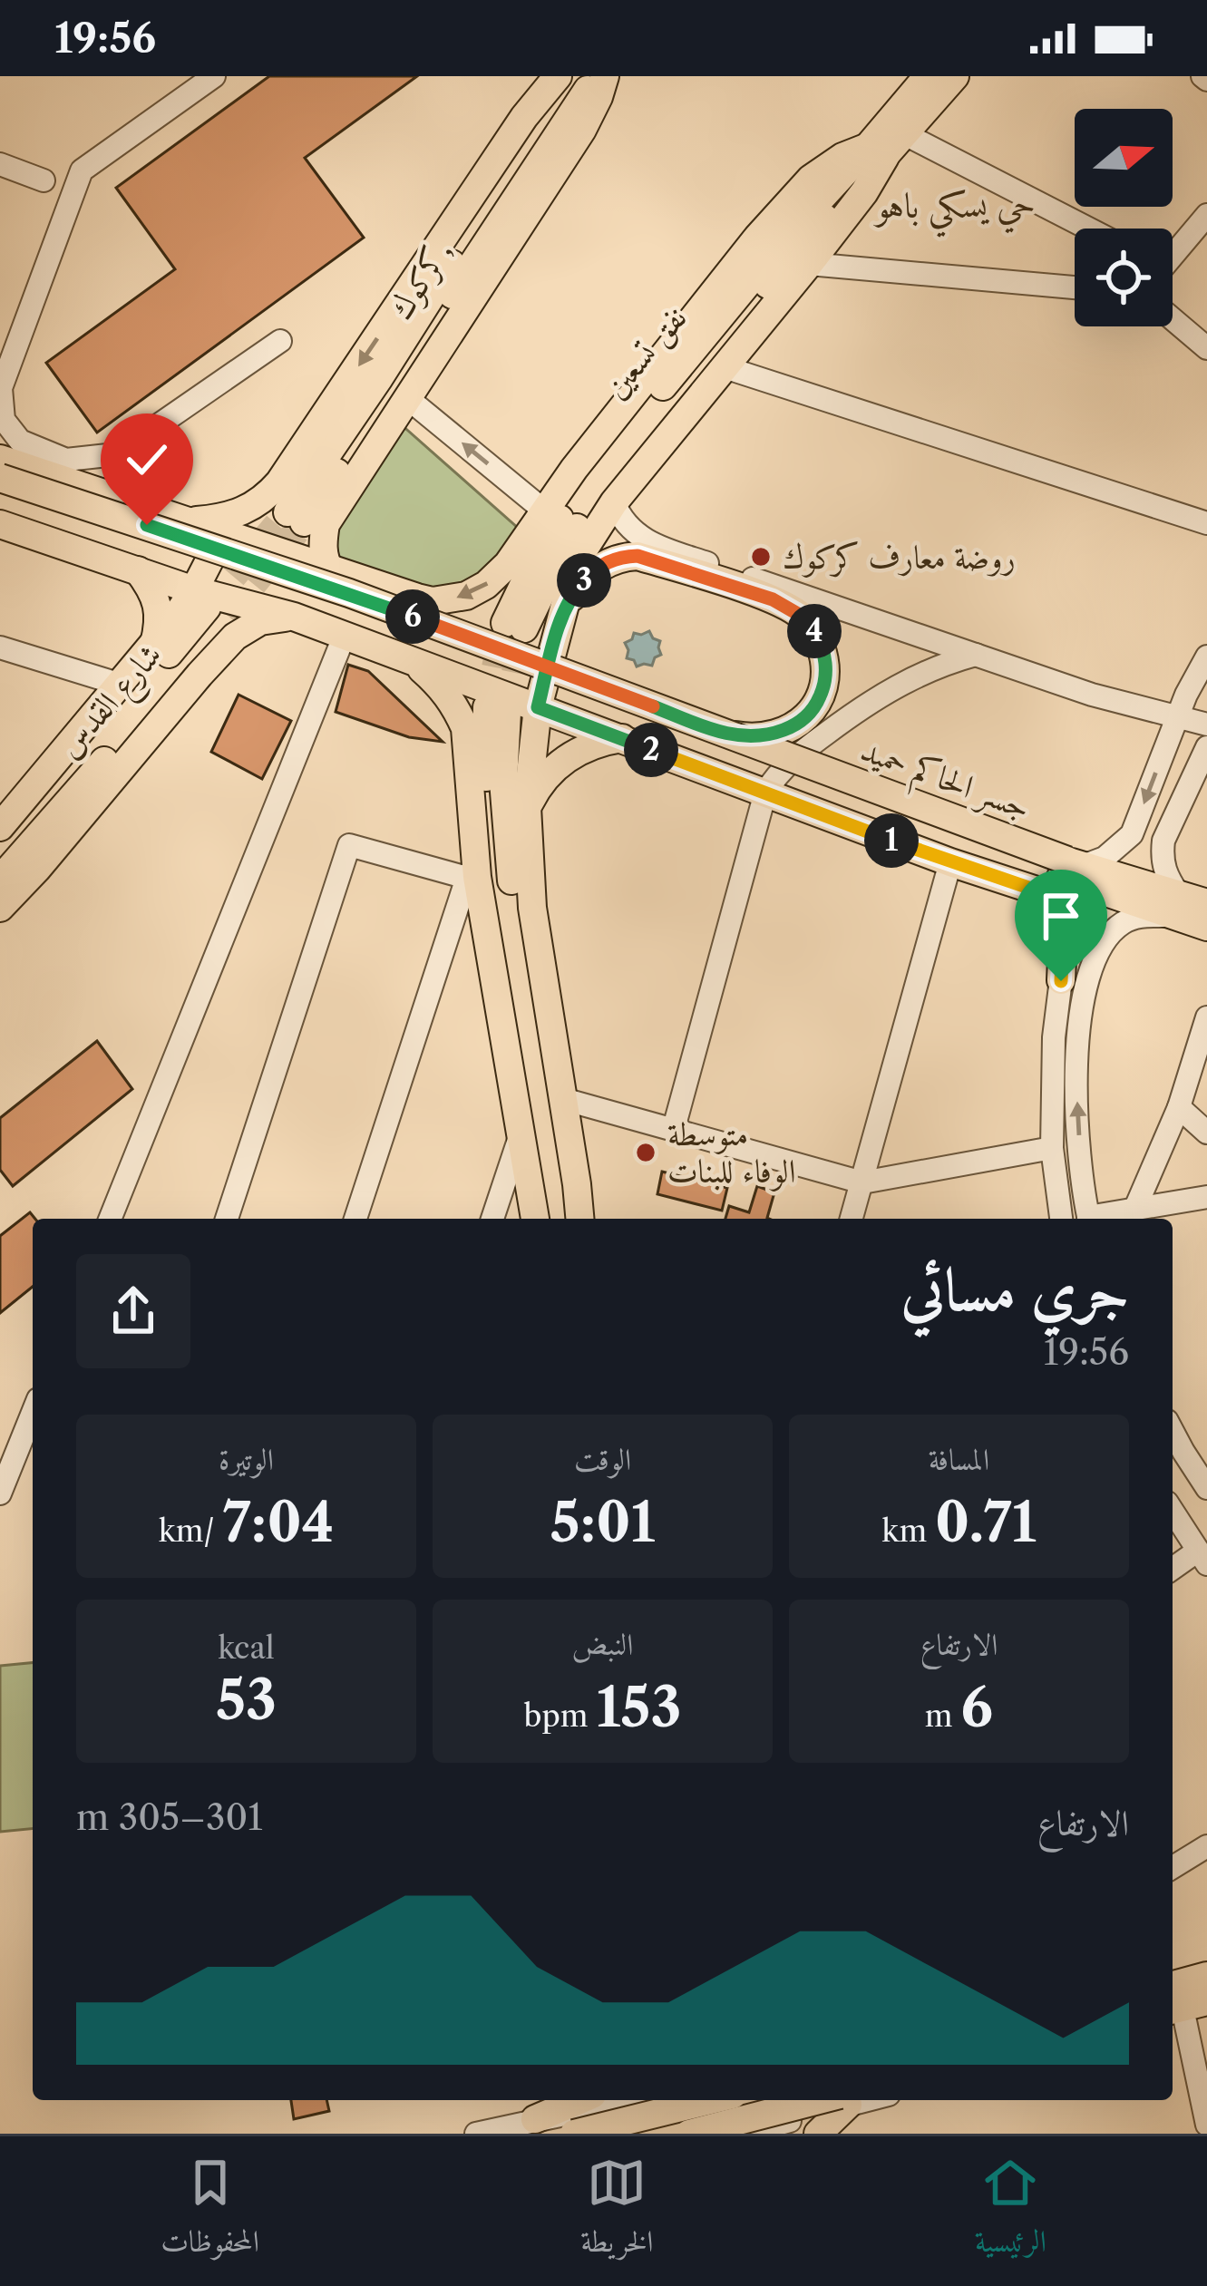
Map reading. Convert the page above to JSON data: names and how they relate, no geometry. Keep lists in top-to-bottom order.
{
  "streets": {
    "main road": [
      "كركوك,",
      "نفق تسعين",
      "شارع القدس",
      "جسر الحاكم حميد"
    ]
  },
  "districts": ["حي يسكي باهو"],
  "places": ["روضة معارف كركوك", "متوسطة الوفاء للبنات"],
  "north": "right",
  "page": {
    "status": "19:56",
    "pins": [
      "3",
      "6",
      "4",
      "2",
      "1"
    ],
    "heading": ["جري مسائي", "19:56"],
    "stats": [
      ["المسافة", "0.71 km"],
      ["الوقت", "5:01"],
      ["الوتيرة", "7:04 /km"],
      ["الارتفاع", "6 m"],
      ["النبض", "153 bpm"],
      ["kcal", "53"]
    ],
    "chart": ["الارتفاع", "301–305 m"],
    "tabs": ["الرئيسية", "الخريطة", "المحفوظات"]
  }
}
